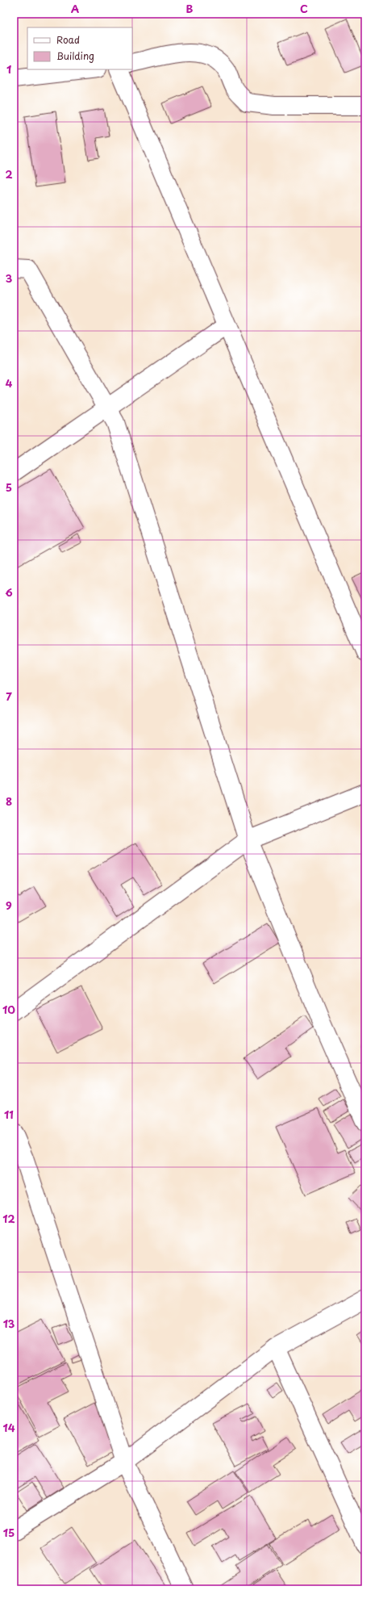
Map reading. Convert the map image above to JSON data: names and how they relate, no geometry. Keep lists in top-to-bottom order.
{
  "legend": ["Road", "Building"],
  "grid": {
    "columns": ["A", "B", "C"],
    "rows": [
      "1",
      "2",
      "3",
      "4",
      "5",
      "6",
      "7",
      "8",
      "9",
      "10",
      "11",
      "12",
      "13",
      "14",
      "15"
    ]
  }
}
